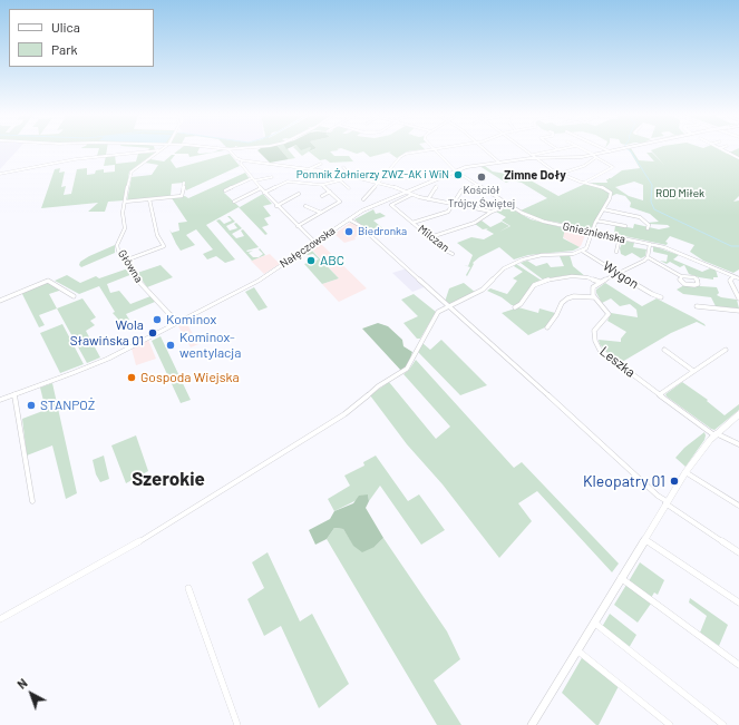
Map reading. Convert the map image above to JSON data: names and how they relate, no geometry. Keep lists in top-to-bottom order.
{
  "streets": {
    "main road": ["Nałęczowska"],
    "street": [
      "Gnieźnieńska",
      "Milczan",
      "Główna",
      "Wygon",
      "Leszka"
    ]
  },
  "crossings": [
    ["Gnieźnieńska", "Nałęczowska"],
    ["Nałęczowska", "Główna"]
  ],
  "districts": ["Zimne Doły", "Szerokie"],
  "parks": ["ROD Miłek"],
  "places": [
    "Pomnik Żołnierzy ZWZ-AK i WiN",
    "Kościół Trójcy Świętej",
    "Biedronka",
    "ABC",
    "Kominox",
    "Wola Sławińska 01",
    "Kominox- wentylacja",
    "Gospoda Wiejska",
    "STANPOŻ",
    "Kleopatry 01"
  ],
  "legend": ["Ulica", "Park"],
  "north": "top left"
}
